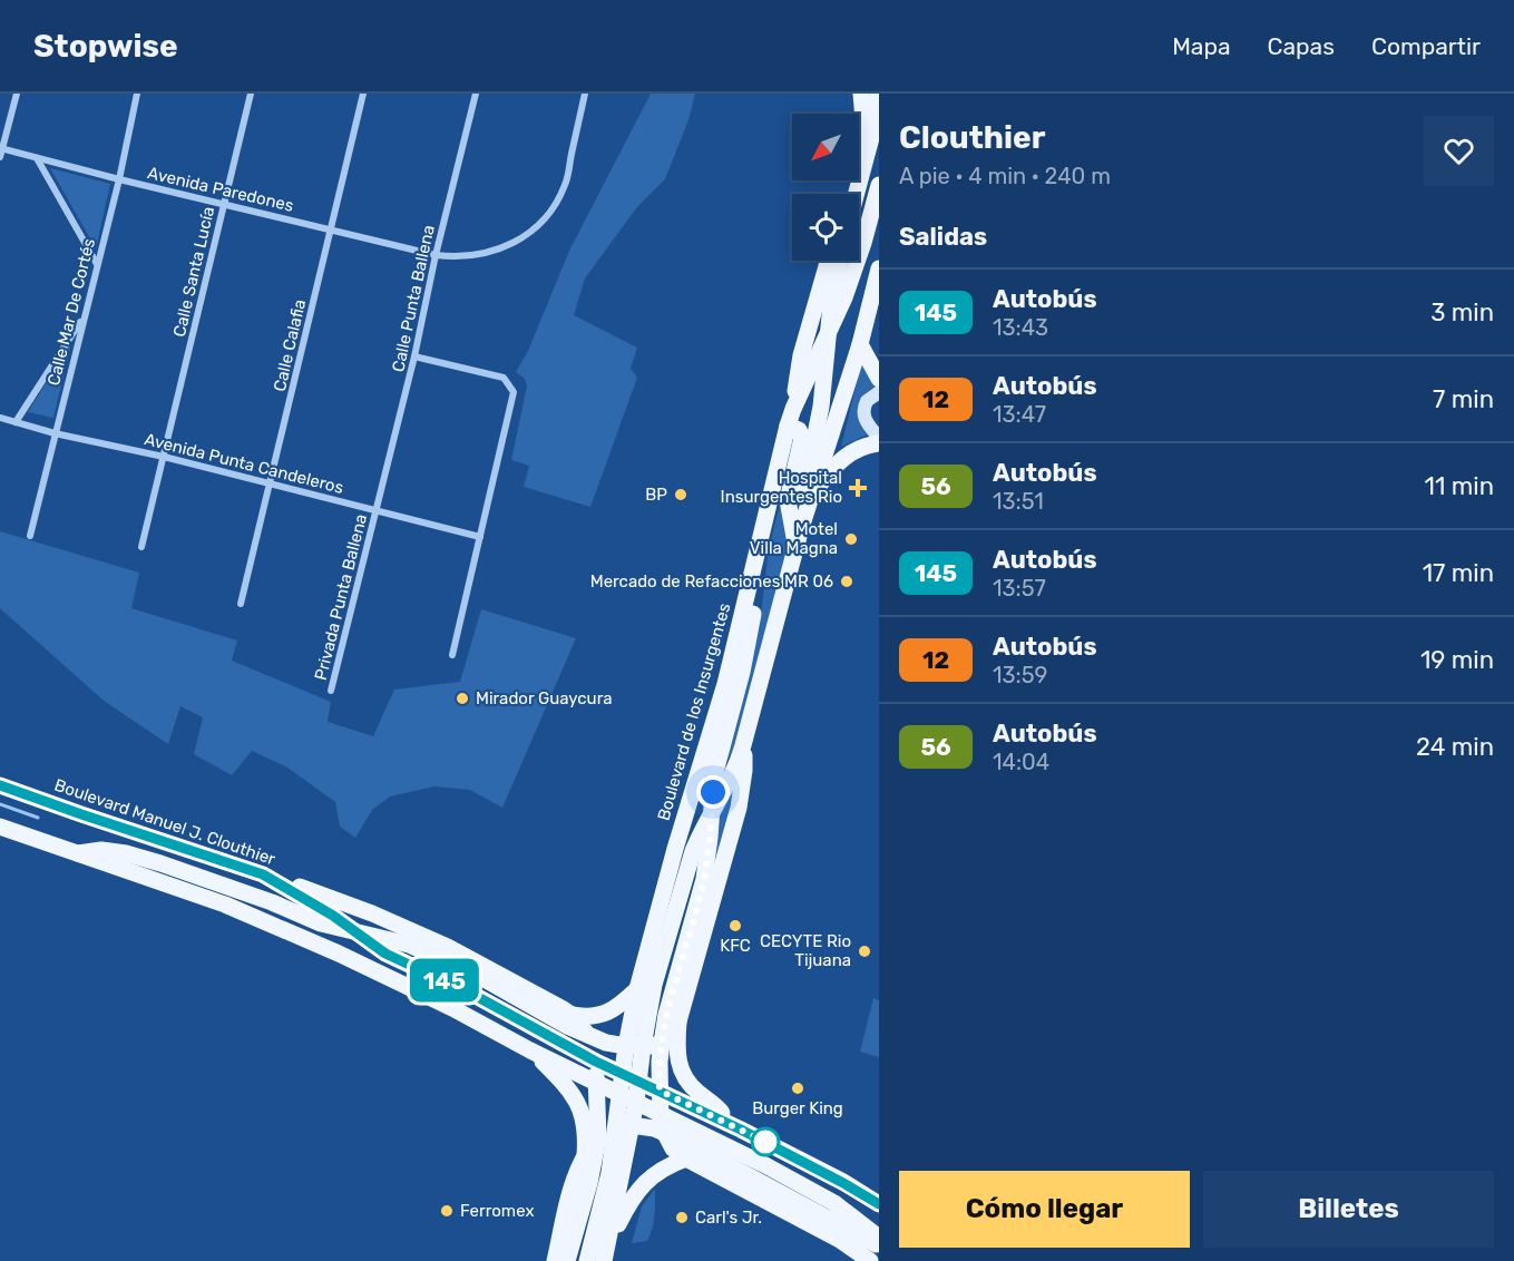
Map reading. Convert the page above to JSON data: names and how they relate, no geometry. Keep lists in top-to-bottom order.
{
  "streets": {
    "main road": ["Boulevard de los Insurgentes", "Boulevard Manuel J. Clouthier"],
    "street": [
      "Avenida Paredones",
      "Calle Santa Lucía",
      "Calle Punta Ballena",
      "Calle Mar De Cortés",
      "Calle Calafia",
      "Avenida Punta Candeleros",
      "Privada Punta Ballena"
    ]
  },
  "crossings": [
    ["Avenida Paredones", "Calle Santa Lucía"],
    ["Avenida Paredones", "Calle Punta Ballena"],
    ["Avenida Paredones", "Calle Mar De Cortés"],
    ["Avenida Paredones", "Calle Calafia"],
    ["Calle Santa Lucía", "Avenida Punta Candeleros"],
    ["Calle Punta Ballena", "Avenida Punta Candeleros"],
    ["Calle Punta Ballena", "Privada Punta Ballena"],
    ["Calle Mar De Cortés", "Avenida Punta Candeleros"],
    ["Calle Calafia", "Avenida Punta Candeleros"],
    ["Avenida Punta Candeleros", "Privada Punta Ballena"],
    ["Boulevard de los Insurgentes", "Boulevard Manuel J. Clouthier"]
  ],
  "places": {
    "health": ["Hospital Insurgentes Rio"],
    "other": [
      "BP",
      "Motel Villa Magna",
      "Mercado de Refacciones MR 06",
      "Mirador Guaycura",
      "KFC",
      "CECYTE Rio Tijuana",
      "Burger King",
      "Ferromex",
      "Carl's Jr."
    ]
  },
  "lines": ["bus line 145"],
  "north": "bottom left",
  "page": {
    "header": "Stopwise",
    "nav": ["Mapa", "Capas", "Compartir"],
    "on_map": "145",
    "heading": [
      ["Clouthier", "A pie · 4 min · 240 m"],
      "Salidas"
    ],
    "list": [
      {
        "mark": "145",
        "name": "Autobús",
        "note": "13:43",
        "value": "3 min"
      },
      {
        "mark": "12",
        "name": "Autobús",
        "note": "13:47",
        "value": "7 min"
      },
      {
        "mark": "56",
        "name": "Autobús",
        "note": "13:51",
        "value": "11 min"
      },
      {
        "mark": "145",
        "name": "Autobús",
        "note": "13:57",
        "value": "17 min"
      },
      {
        "mark": "12",
        "name": "Autobús",
        "note": "13:59",
        "value": "19 min"
      },
      {
        "mark": "56",
        "name": "Autobús",
        "note": "14:04",
        "value": "24 min"
      }
    ],
    "buttons": ["Cómo llegar", "Billetes"]
  }
}
